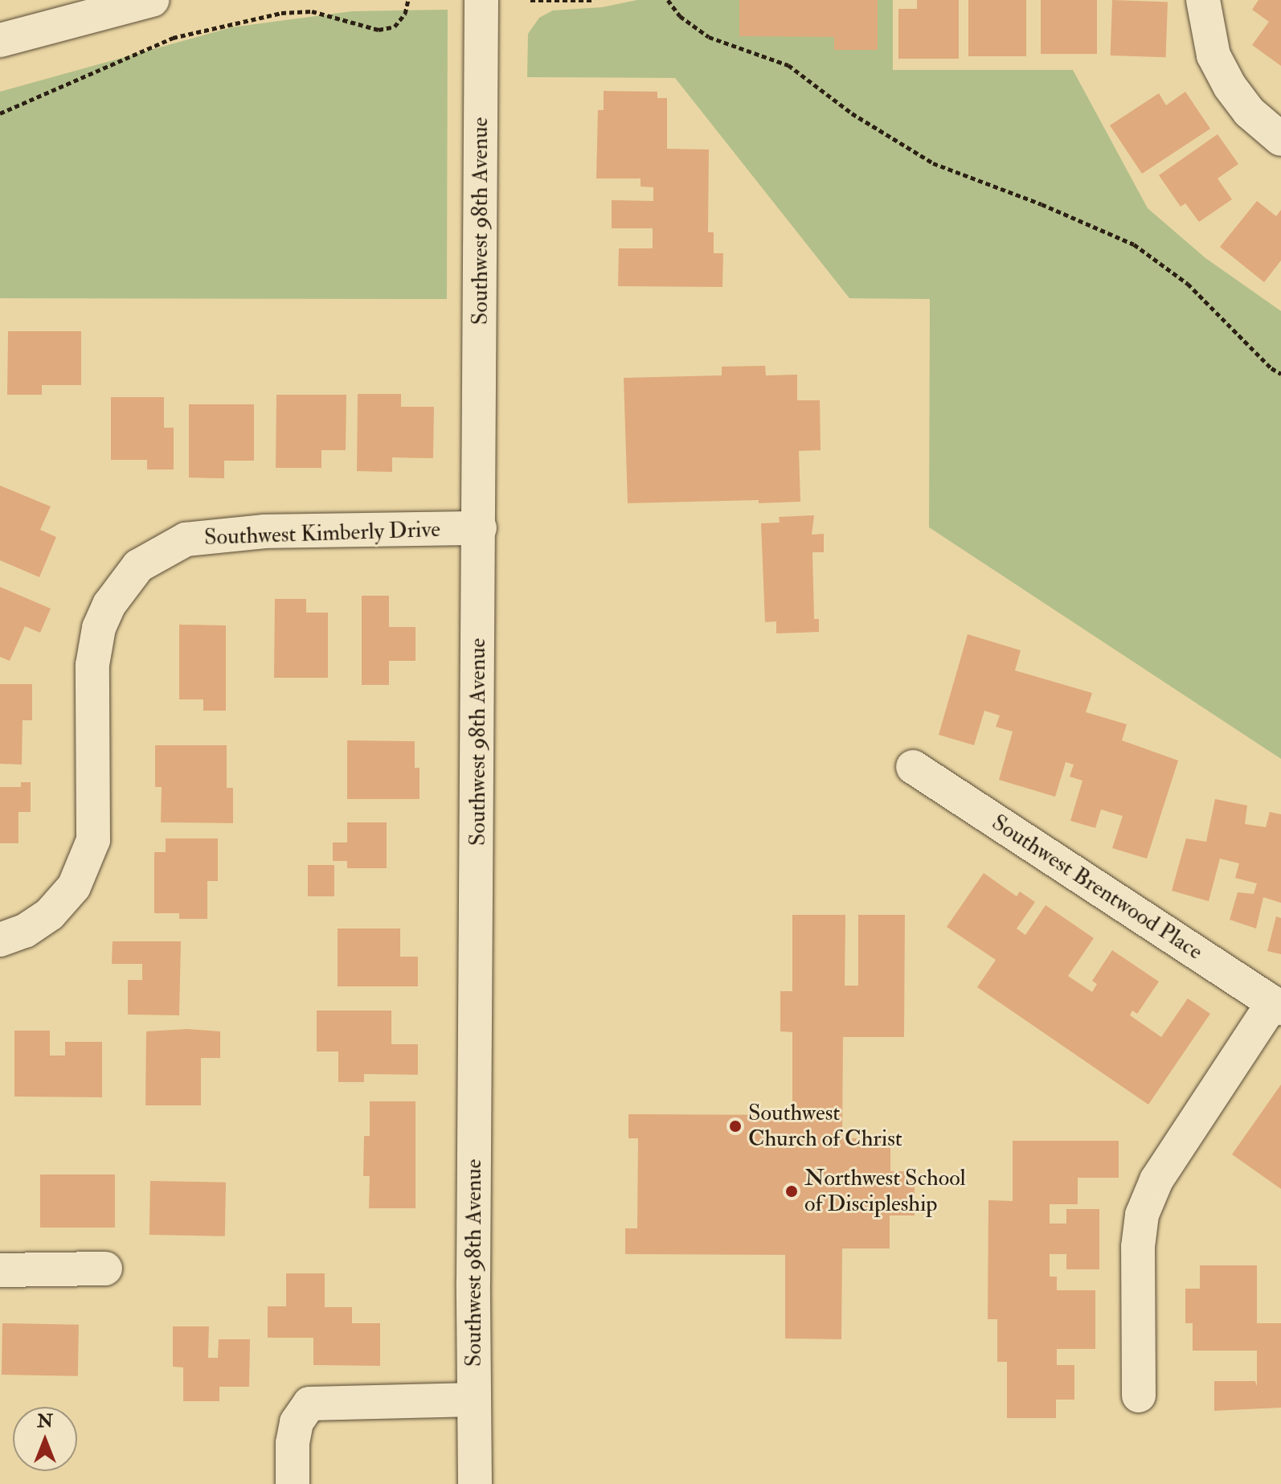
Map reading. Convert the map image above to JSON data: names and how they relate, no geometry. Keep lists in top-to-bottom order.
{
  "streets": {
    "street": ["Southwest 98th Avenue", "Southwest Kimberly Drive", "Southwest Brentwood Place"]
  },
  "crossings": [
    ["Southwest 98th Avenue", "Southwest Kimberly Drive"]
  ],
  "places": ["Southwest Church of Christ", "Northwest School of Discipleship"],
  "north": "top"
}
